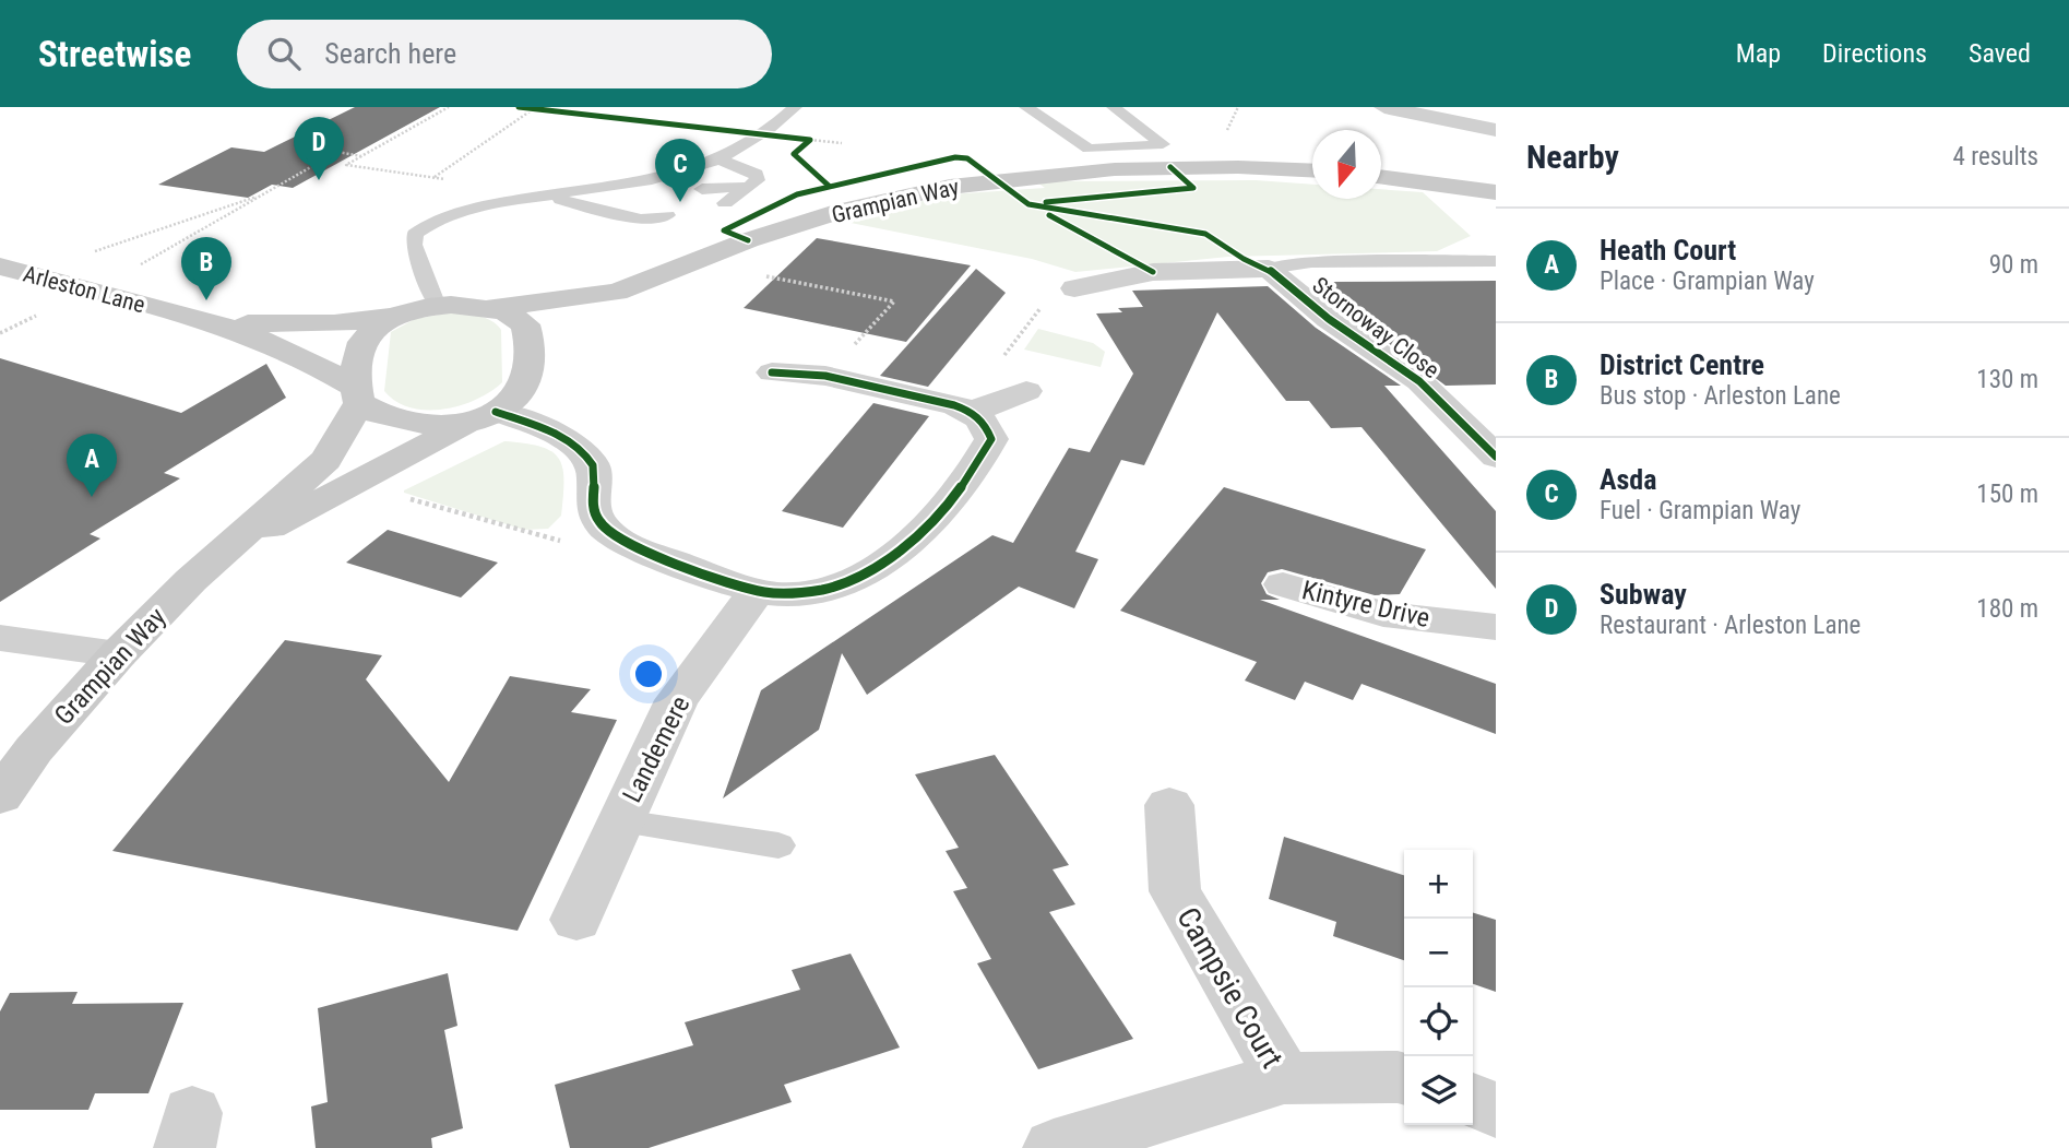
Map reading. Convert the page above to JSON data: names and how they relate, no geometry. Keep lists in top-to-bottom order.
{
  "streets": {
    "street": [
      "Grampian Way",
      "Arleston Lane",
      "Stornoway Close",
      "Kintyre Drive",
      "Landemere",
      "Campsie Court"
    ]
  },
  "crossings": [
    ["Grampian Way", "Arleston Lane"]
  ],
  "north": "bottom",
  "page": {
    "header": "Streetwise",
    "search": "Search here",
    "nav": ["Map", "Directions", "Saved"],
    "heading": ["Nearby", "4 results"],
    "pins": [
      "D",
      "C",
      "B",
      "A"
    ],
    "list": [
      {
        "mark": "A",
        "name": "Heath Court",
        "note": "Place · Grampian Way",
        "value": "90 m"
      },
      {
        "mark": "B",
        "name": "District Centre",
        "note": "Bus stop · Arleston Lane",
        "value": "130 m"
      },
      {
        "mark": "C",
        "name": "Asda",
        "note": "Fuel · Grampian Way",
        "value": "150 m"
      },
      {
        "mark": "D",
        "name": "Subway",
        "note": "Restaurant · Arleston Lane",
        "value": "180 m"
      }
    ],
    "map_buttons": ["+", "−"]
  }
}
